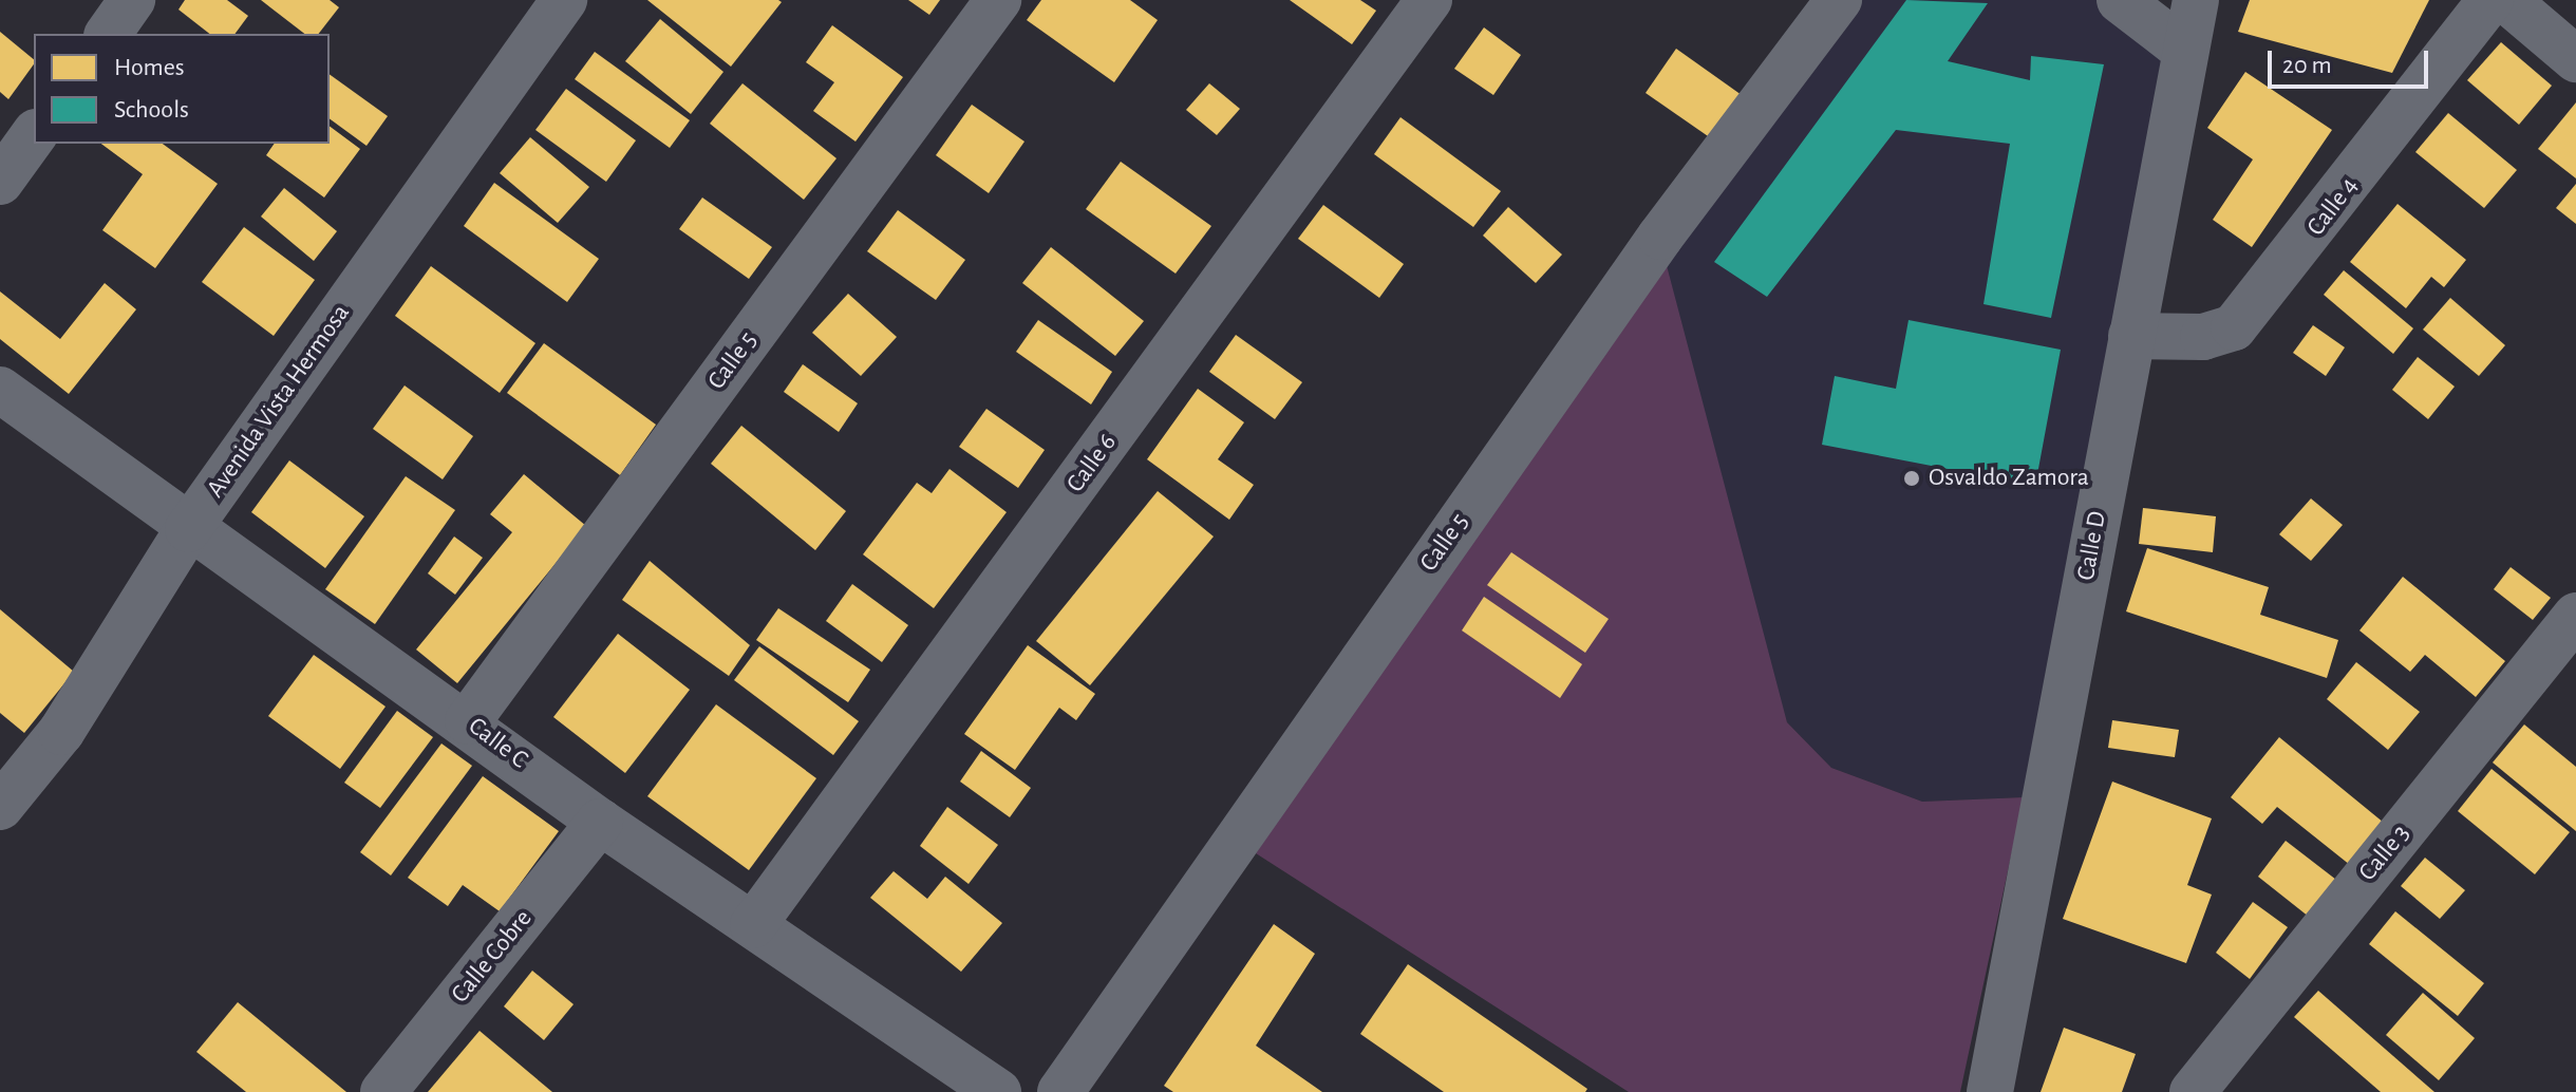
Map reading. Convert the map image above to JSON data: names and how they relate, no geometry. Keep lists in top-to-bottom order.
{
  "streets": {
    "street": [
      "Calle 4",
      "Calle 5",
      "Avenida Vista Hermosa",
      "Calle 6",
      "Calle D",
      "Calle C",
      "Calle 3",
      "Calle Cobre"
    ]
  },
  "crossings": [
    ["Calle 4", "Calle D"],
    ["Calle 5", "Calle C"],
    ["Avenida Vista Hermosa", "Calle C"],
    ["Calle 6", "Calle C"],
    ["Calle C", "Calle Cobre"]
  ],
  "places": ["Osvaldo Zamora"],
  "legend": ["Homes", "Schools"],
  "scale_bar": "20 m"
}
